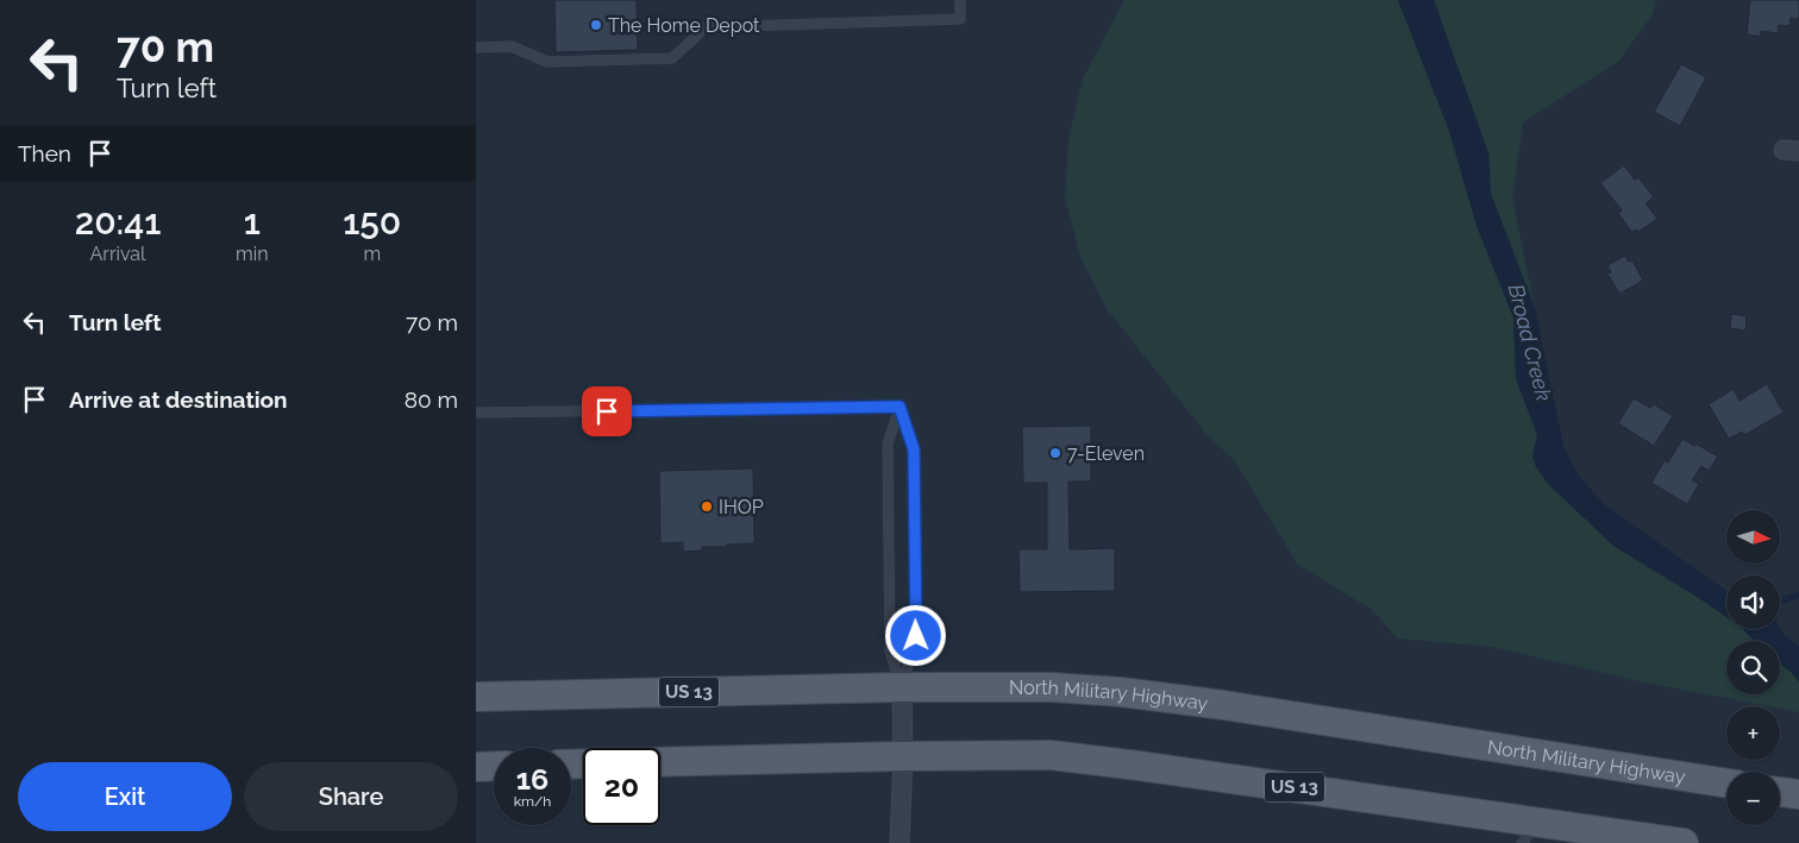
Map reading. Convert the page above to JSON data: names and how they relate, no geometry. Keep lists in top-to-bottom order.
{
  "streets": {
    "main road": ["US 13", "North Military Highway"]
  },
  "water": ["Broad Creek"],
  "places": ["The Home Depot", "7-Eleven", "IHOP"],
  "north": "right",
  "page": {
    "turn": ["70 m", "Turn left"],
    "then": "Then",
    "eta": [
      "20:41",
      "Arrival",
      "1",
      "min",
      "150",
      "m"
    ],
    "list": [
      {
        "name": "Turn left",
        "value": "70 m"
      },
      {
        "name": "Arrive at destination",
        "value": "80 m"
      }
    ],
    "map_buttons": ["+", "−"],
    "speed": "16 km/h",
    "limit": "20",
    "buttons": ["Exit", "Share"]
  }
}
